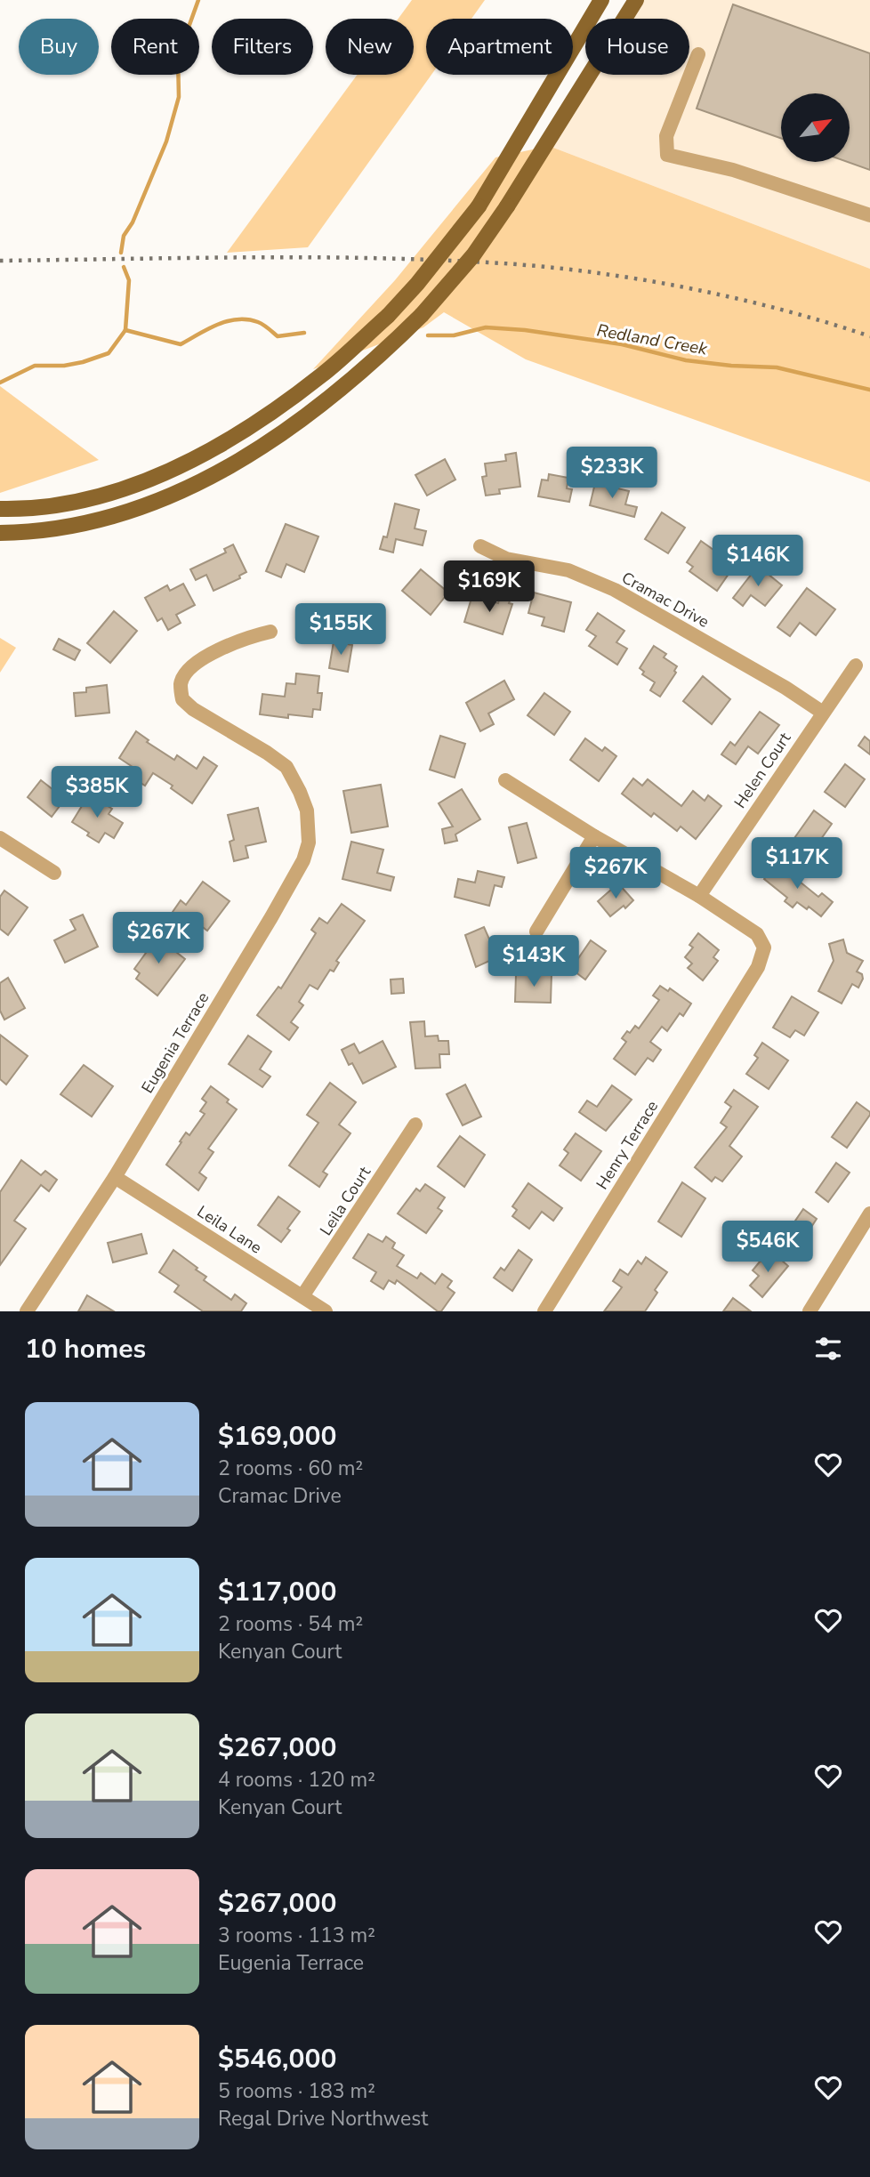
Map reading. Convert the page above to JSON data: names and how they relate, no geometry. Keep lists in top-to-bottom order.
{
  "streets": {
    "street": [
      "Cramac Drive",
      "Helen Court",
      "Eugenia Terrace",
      "Henry Terrace",
      "Leila Court",
      "Leila Lane"
    ]
  },
  "crossings": [
    ["Cramac Drive", "Helen Court"],
    ["Helen Court", "Henry Terrace"],
    ["Eugenia Terrace", "Leila Lane"],
    ["Leila Court", "Leila Lane"]
  ],
  "water": ["Redland Creek"],
  "north": "top right",
  "page": {
    "chip": [
      "Buy",
      "Rent",
      "Filters",
      "New",
      "Apartment",
      "House"
    ],
    "price": [
      "$233K",
      "$146K",
      "$169K",
      "$155K",
      "$385K",
      "$117K",
      "$267K",
      "$267K",
      "$143K",
      "$546K"
    ],
    "heading": "10 homes",
    "list": [
      {
        "name": "$169,000",
        "note": "2 rooms · 60 m² · Cramac Drive"
      },
      {
        "name": "$117,000",
        "note": "2 rooms · 54 m² · Kenyan Court"
      },
      {
        "name": "$267,000",
        "note": "4 rooms · 120 m² · Kenyan Court"
      },
      {
        "name": "$267,000",
        "note": "3 rooms · 113 m² · Eugenia Terrace"
      },
      {
        "name": "$546,000",
        "note": "5 rooms · 183 m² · Regal Drive Northwest"
      }
    ]
  }
}
